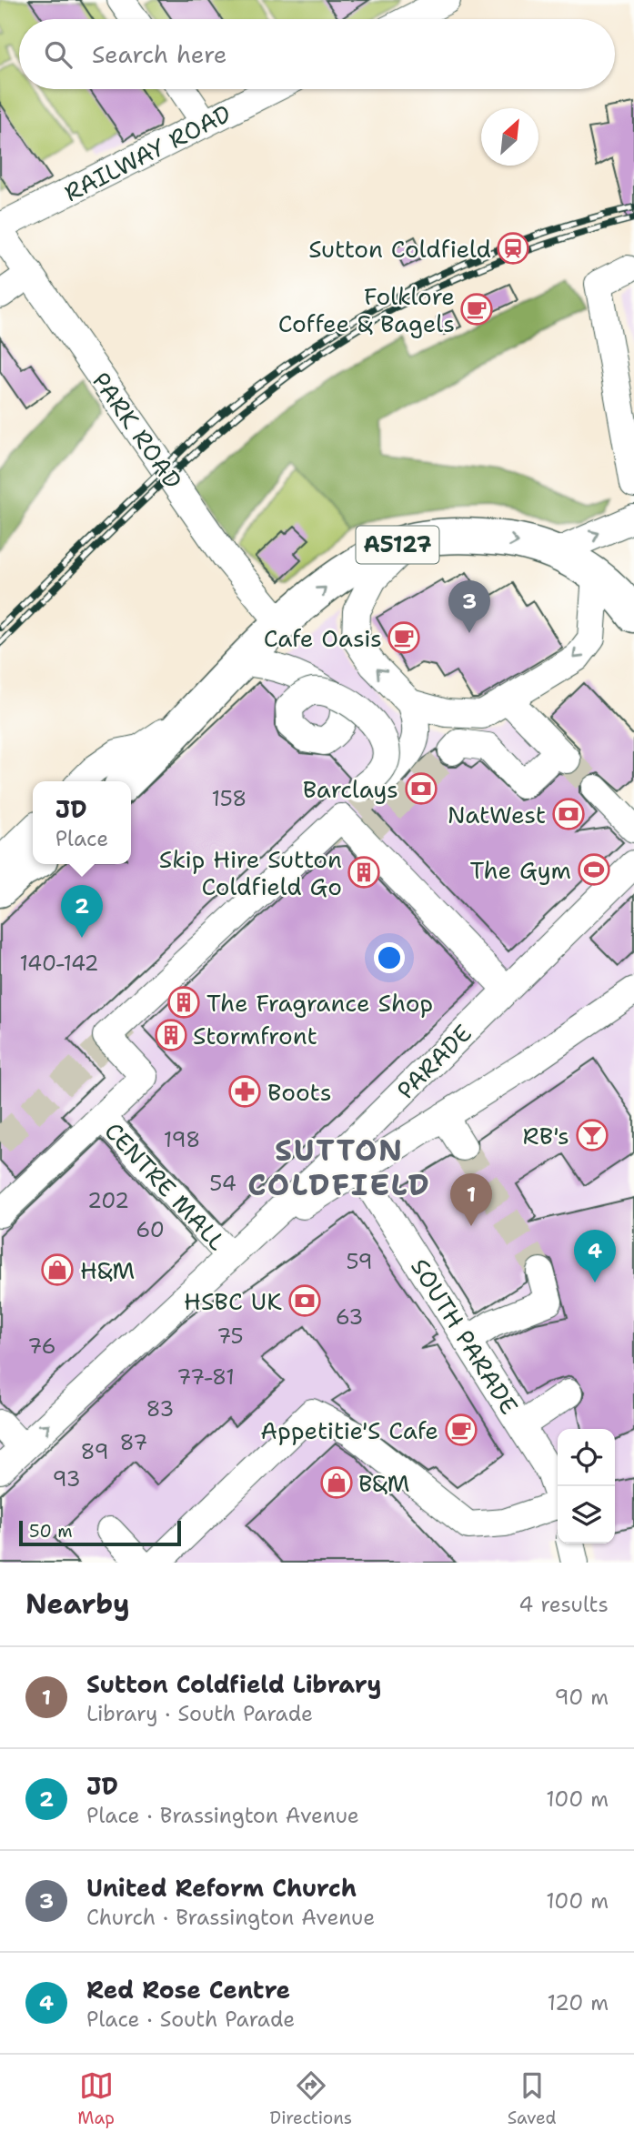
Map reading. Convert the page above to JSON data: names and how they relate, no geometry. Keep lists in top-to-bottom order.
{
  "streets": {
    "main road": ["A5127"],
    "street": [
      "RAILWAY ROAD",
      "PARK ROAD",
      "PARADE",
      "CENTRE MALL",
      "SOUTH PARADE"
    ]
  },
  "crossings": [
    ["PARK ROAD", "A5127"],
    ["PARADE", "CENTRE MALL"],
    ["PARADE", "SOUTH PARADE"]
  ],
  "districts": ["SUTTON COLDFIELD"],
  "places": {
    "station": ["Sutton Coldfield"],
    "cafe": ["Folklore Coffee & Bagels", "Cafe Oasis", "Appetitie'S Cafe"],
    "bank": ["Barclays", "NatWest", "HSBC UK"],
    "sports": ["The Gym"],
    "building": ["Skip Hire Sutton Coldfield Go", "The Fragrance Shop", "Stormfront"],
    "pharmacy": ["Boots"],
    "bar": ["RB's"],
    "shop": ["H&M", "B&M"]
  },
  "house_numbers": [
    "158",
    "140-142",
    "198",
    "54",
    "202",
    "60",
    "59",
    "63",
    "75",
    "76",
    "77-81",
    "83",
    "87",
    "89",
    "93"
  ],
  "scale_bar": "50 m",
  "north": "top right",
  "page": {
    "search": "Search here",
    "pins": [
      "3",
      "2",
      "1",
      "4"
    ],
    "popup": ["JD", "Place"],
    "scale": "50 m",
    "heading": ["Nearby", "4 results"],
    "list": [
      {
        "mark": "1",
        "name": "Sutton Coldfield Library",
        "note": "Library · South Parade",
        "value": "90 m"
      },
      {
        "mark": "2",
        "name": "JD",
        "note": "Place · Brassington Avenue",
        "value": "100 m"
      },
      {
        "mark": "3",
        "name": "United Reform Church",
        "note": "Church · Brassington Avenue",
        "value": "100 m"
      },
      {
        "mark": "4",
        "name": "Red Rose Centre",
        "note": "Place · South Parade",
        "value": "120 m"
      }
    ],
    "nav": ["Map", "Directions", "Saved"]
  }
}
